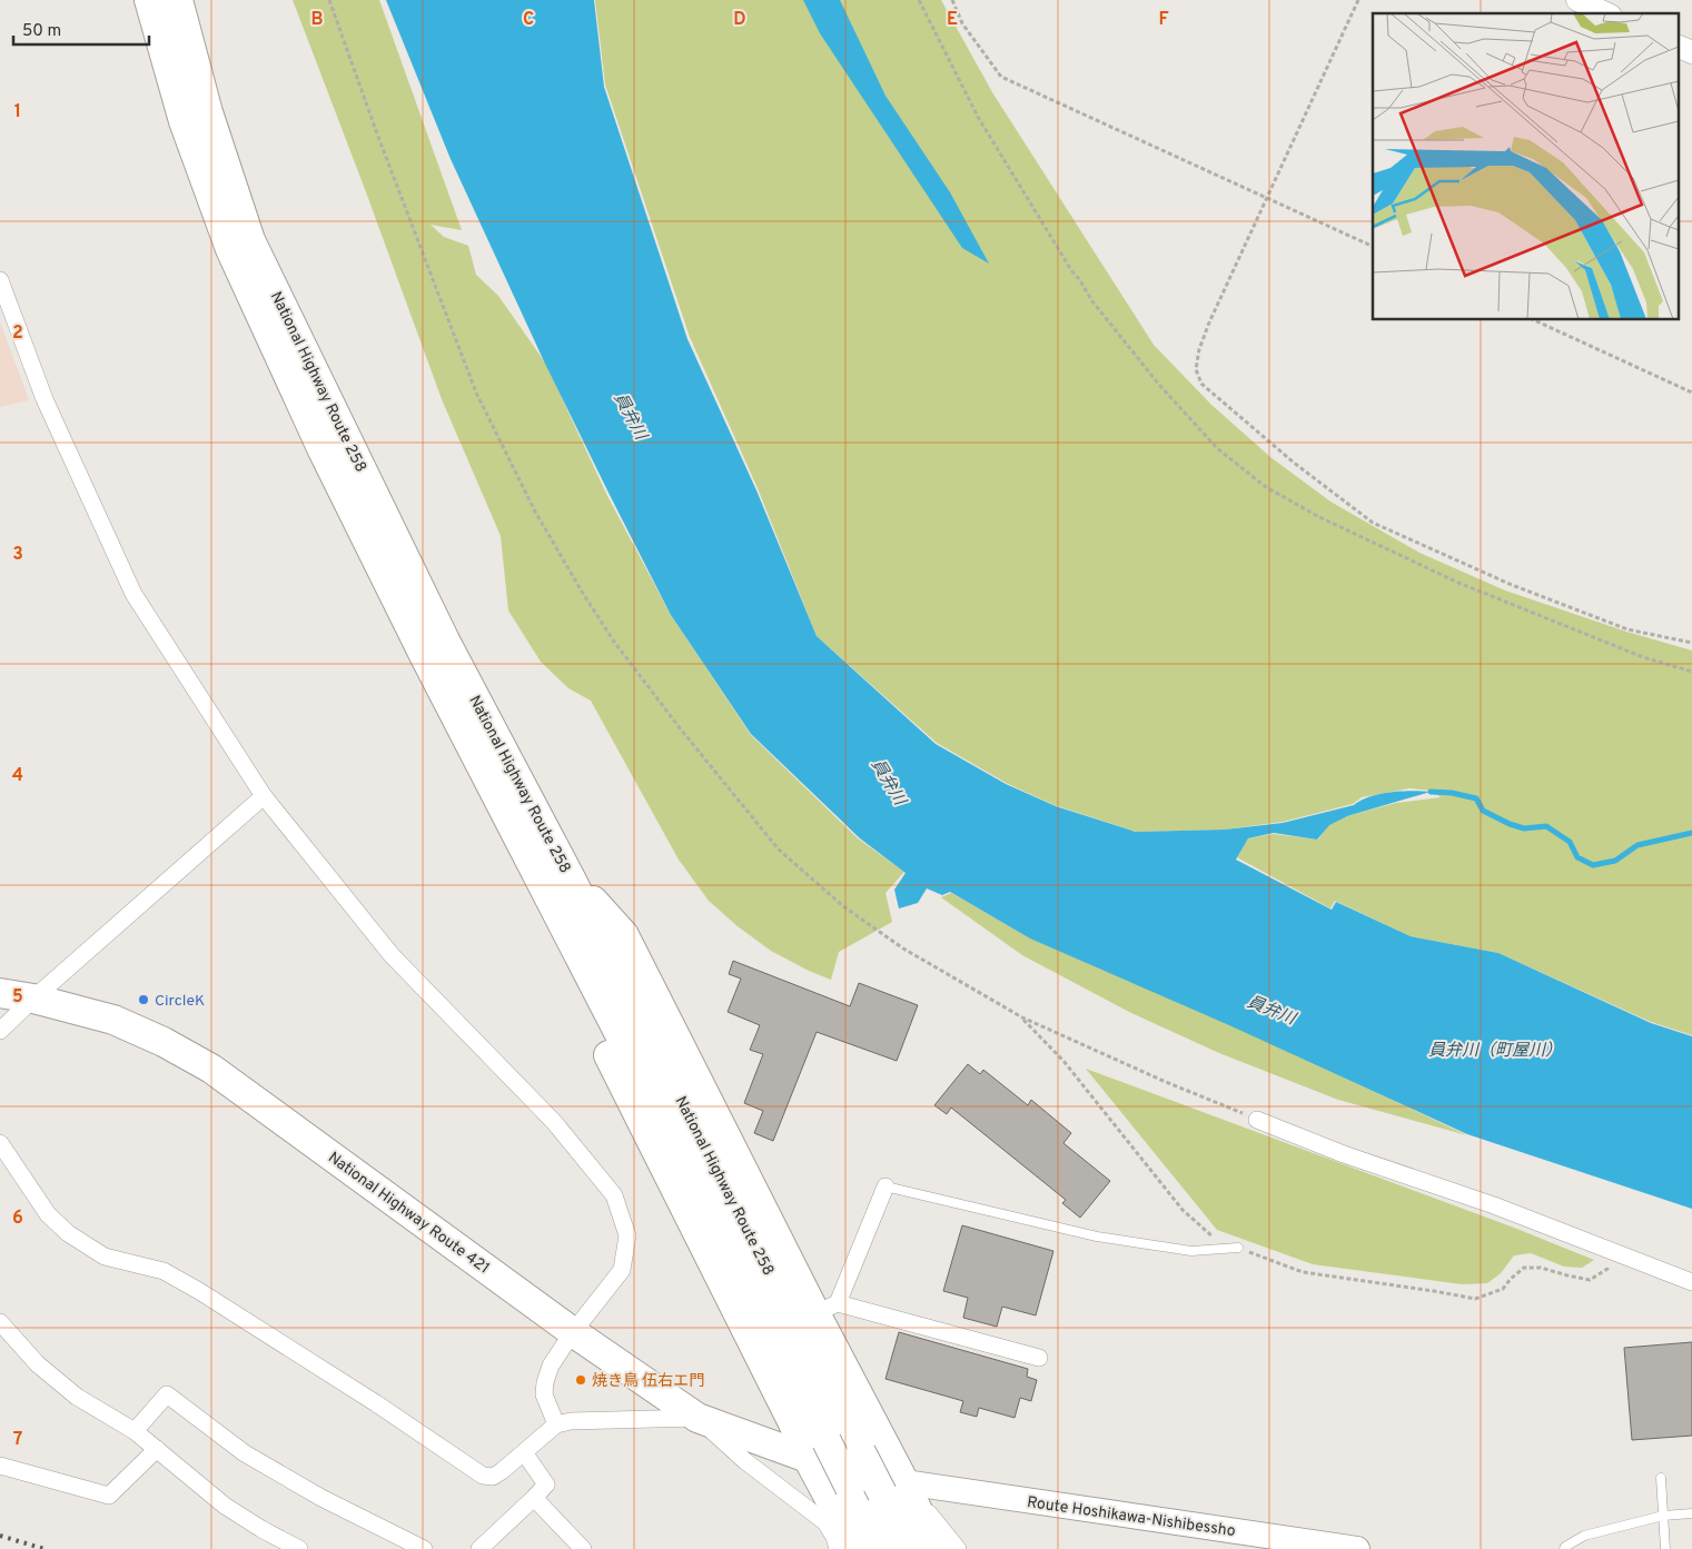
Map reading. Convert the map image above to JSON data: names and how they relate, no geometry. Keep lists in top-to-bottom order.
{
  "streets": {
    "highway": ["National Highway Route 258", "National Highway Route 421"],
    "main road": ["Route Hoshikawa-Nishibessho"]
  },
  "crossings": [
    ["National Highway Route 258", "National Highway Route 421"],
    ["National Highway Route 258", "Route Hoshikawa-Nishibessho"],
    ["National Highway Route 421", "Route Hoshikawa-Nishibessho"]
  ],
  "water": ["員弁川", "員弁川（町屋川）"],
  "places": ["CircleK", "焼き鳥 伍右エ門"],
  "scale_bar": "50 m",
  "grid": {
    "columns": [
      "B",
      "C",
      "D",
      "E",
      "F"
    ],
    "rows": [
      "1",
      "2",
      "3",
      "4",
      "5",
      "6",
      "7"
    ]
  }
}
